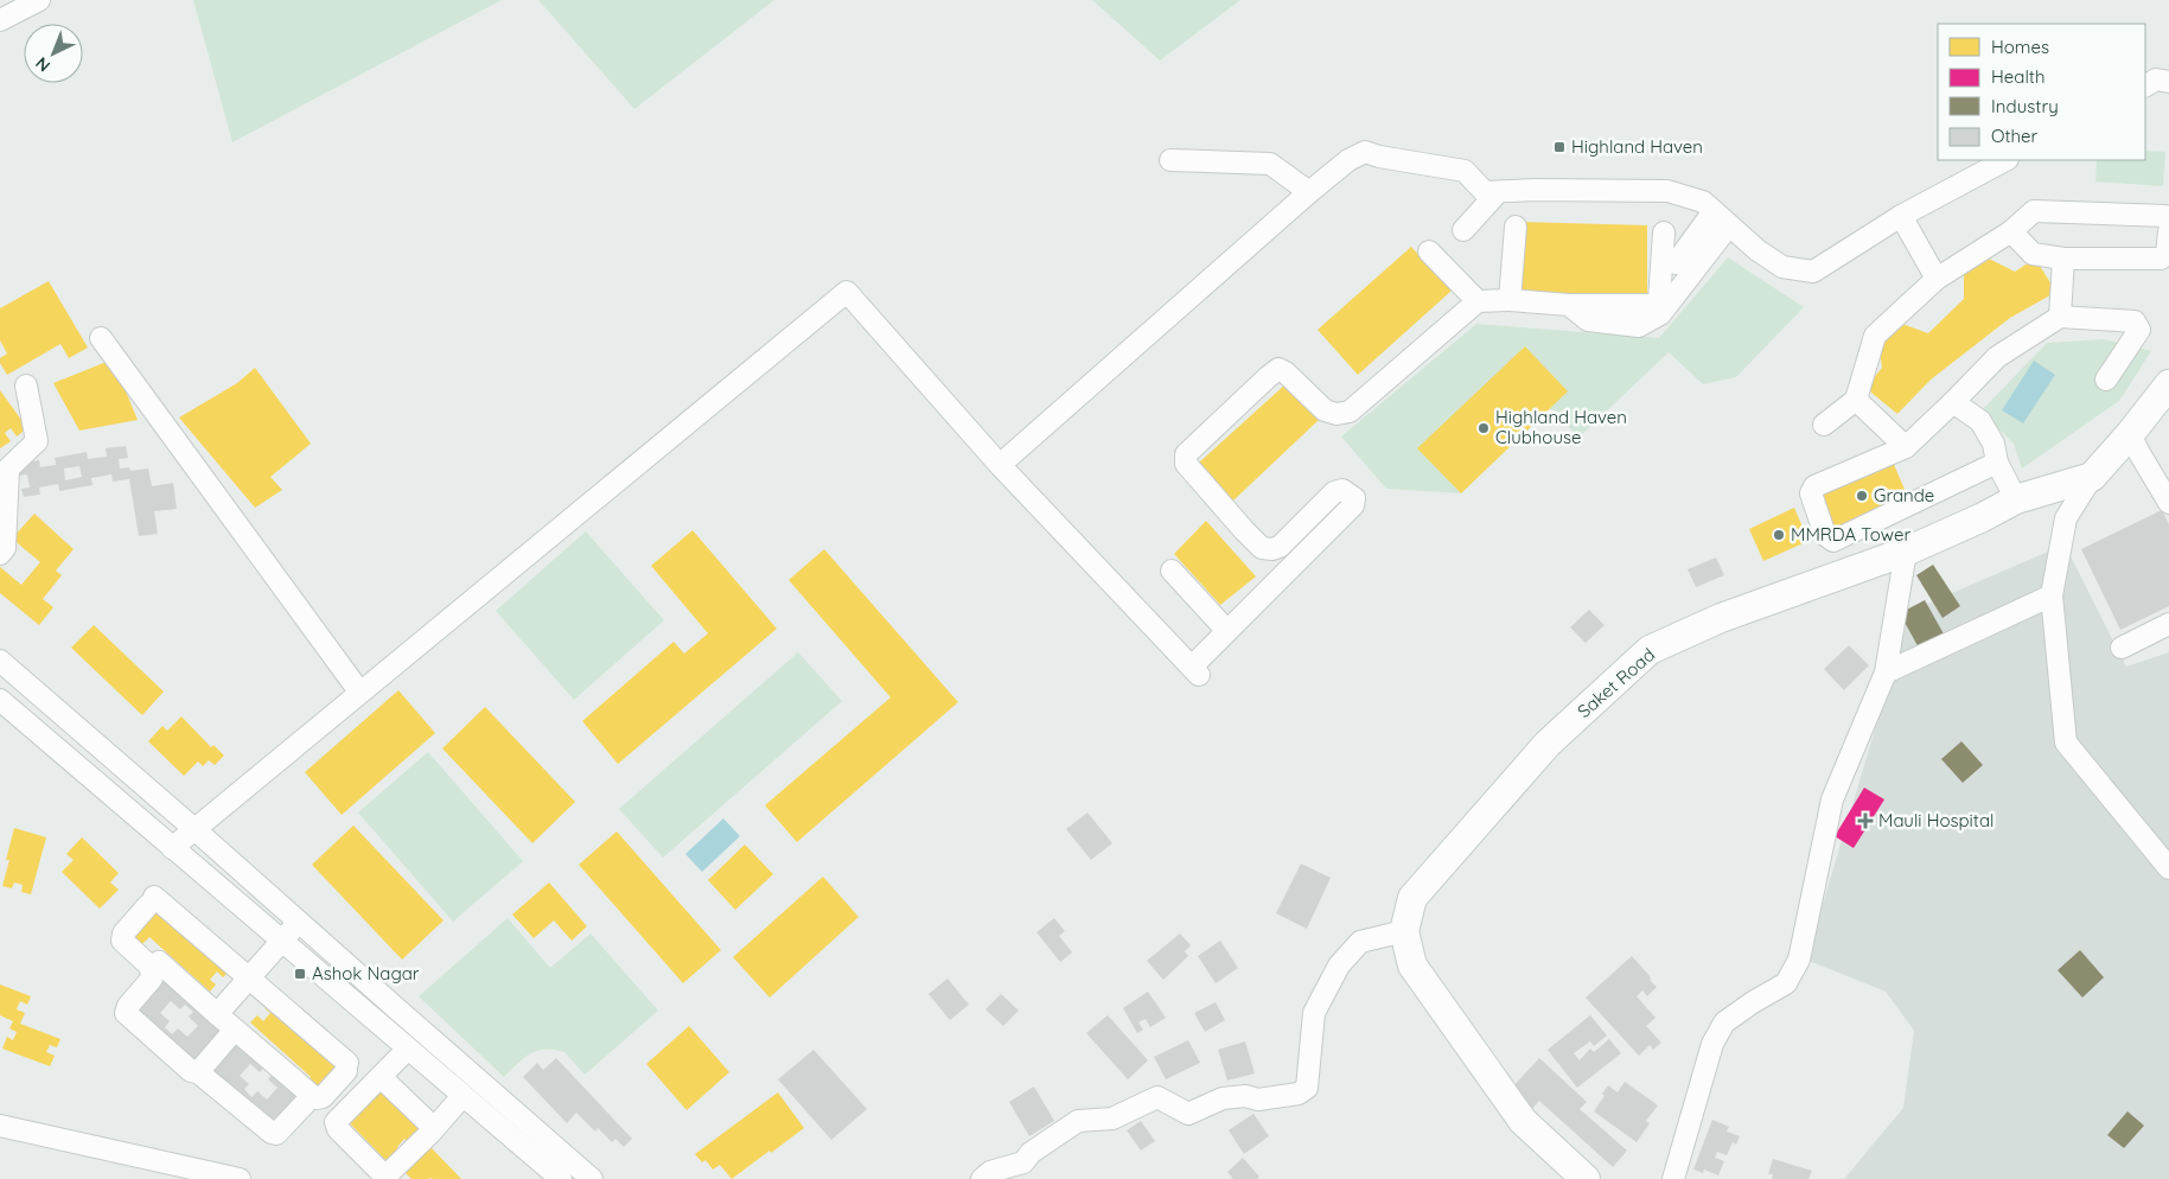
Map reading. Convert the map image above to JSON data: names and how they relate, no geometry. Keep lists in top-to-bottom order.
{
  "streets": {
    "main road": ["Saket Road"]
  },
  "places": {
    "transit": ["Highland Haven", "Ashok Nagar"],
    "other": ["Highland Haven Clubhouse", "Grande", "MMRDA Tower"],
    "health": ["Mauli Hospital"]
  },
  "legend": [
    "Homes",
    "Health",
    "Industry",
    "Other"
  ],
  "north": "bottom left"
}
